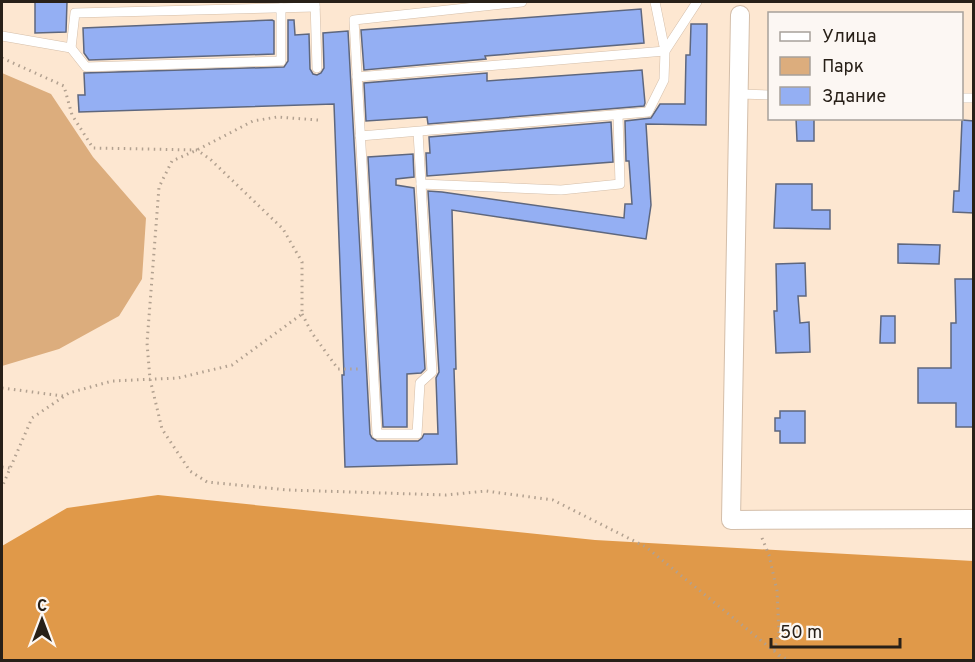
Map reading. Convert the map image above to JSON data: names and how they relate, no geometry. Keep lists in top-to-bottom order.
{
  "legend": ["Улица", "Парк", "Здание"],
  "scale_bar": "50 m",
  "north": "top"
}
